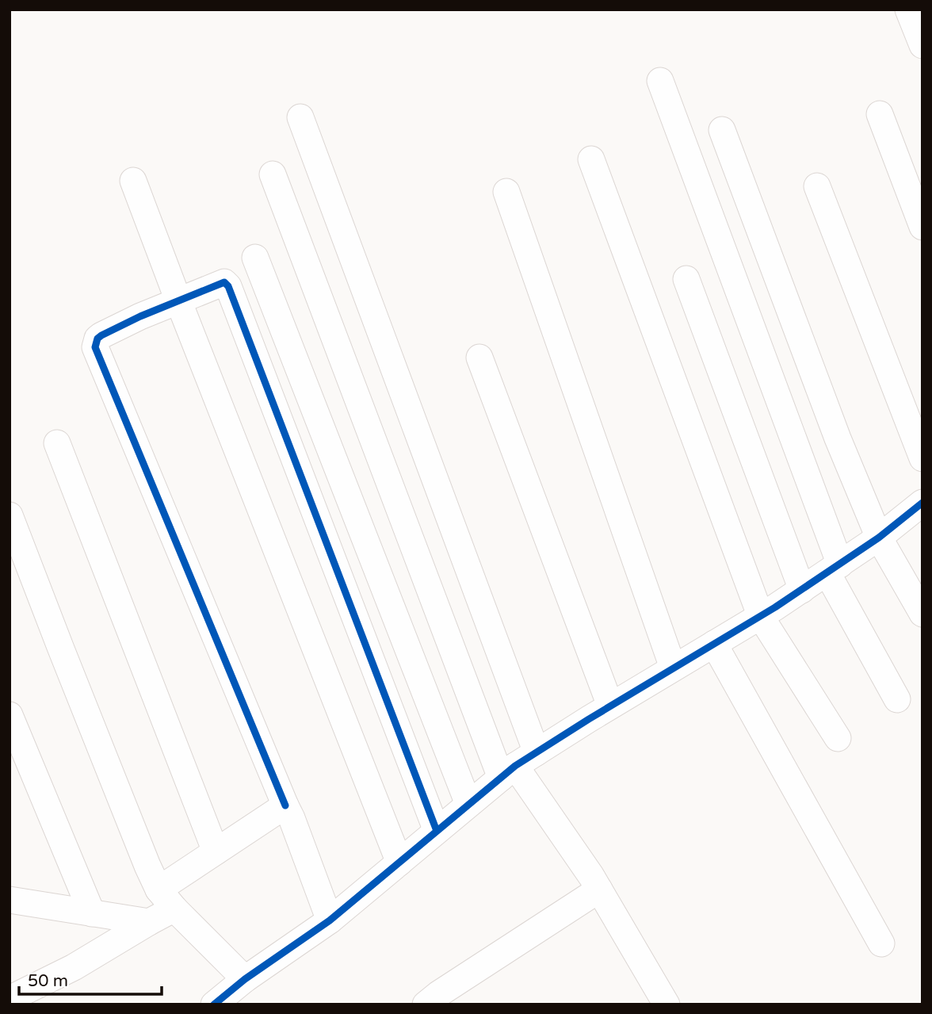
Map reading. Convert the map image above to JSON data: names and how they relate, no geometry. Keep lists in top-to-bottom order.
{
  "scale_bar": "50 m"
}
